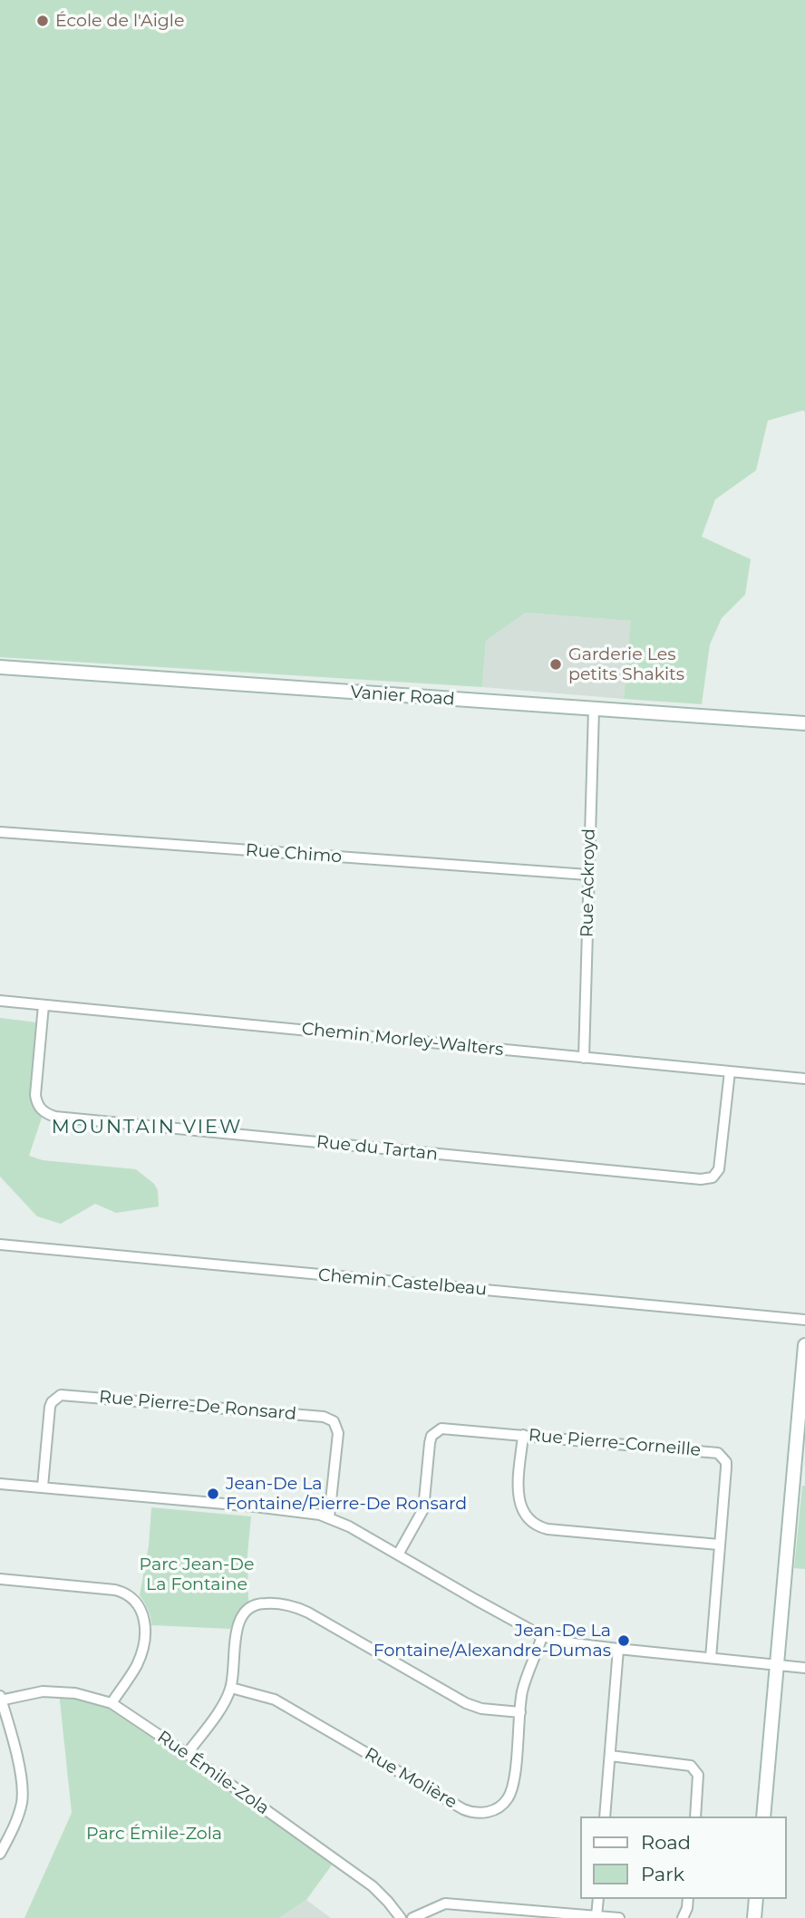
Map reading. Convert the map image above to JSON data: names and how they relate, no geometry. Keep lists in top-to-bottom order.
{
  "streets": {
    "main road": ["Vanier Road"],
    "street": [
      "Rue Chimo",
      "Rue Ackroyd",
      "Chemin Morley-Walters",
      "Rue du Tartan",
      "Chemin Castelbeau",
      "Rue Pierre-De Ronsard",
      "Rue Pierre-Corneille",
      "Rue Émile-Zola",
      "Rue Molière"
    ]
  },
  "crossings": [
    ["Vanier Road", "Rue Ackroyd"],
    ["Rue Chimo", "Rue Ackroyd"],
    ["Rue Ackroyd", "Chemin Morley-Walters"],
    ["Chemin Morley-Walters", "Rue du Tartan"]
  ],
  "districts": ["MOUNTAIN VIEW"],
  "parks": ["Parc Jean-De La Fontaine", "Parc Émile-Zola"],
  "places": [
    "École de l'Aigle",
    "Garderie Les petits Shakits",
    "Jean-De La Fontaine/Pierre-De Ronsard",
    "Jean-De La Fontaine/Alexandre-Dumas"
  ],
  "legend": ["Road", "Park"]
}
